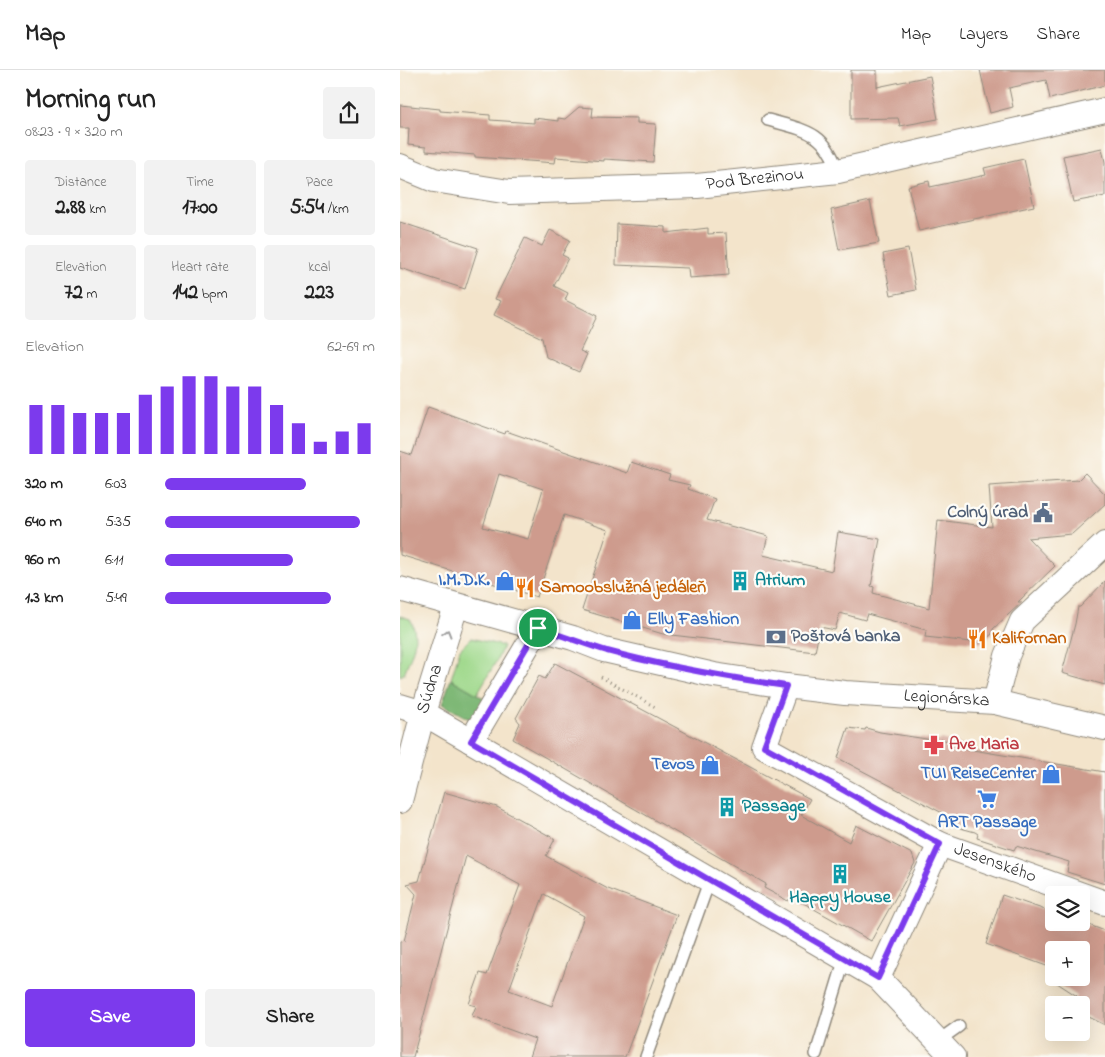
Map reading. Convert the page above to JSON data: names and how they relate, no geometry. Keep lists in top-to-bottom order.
{
  "streets": {
    "street": [
      "Pod Brezinou",
      "Súdna",
      "Legionárska",
      "Jesenského"
    ]
  },
  "crossings": [
    ["Súdna", "Legionárska"],
    ["Legionárska", "Jesenského"]
  ],
  "places": {
    "public building": ["Colný úrad"],
    "shop": [
      "I.M.D.K.",
      "Elly Fashion",
      "Tevos",
      "TUI ReiseCenter"
    ],
    "building": ["Atrium", "Passage", "Happy House"],
    "restaurant": ["Samoobslužná jedáleň", "Kalifornan"],
    "bank": ["Poštová banka"],
    "pharmacy": ["Ave Maria"],
    "supermarket": ["ART Passage"]
  },
  "page": {
    "header": "Map",
    "nav": ["Map", "Layers", "Share"],
    "heading": ["Morning run", "08:23 · 9 × 320 m"],
    "stats": [
      ["Distance", "2.88 km"],
      ["Time", "17:00"],
      ["Pace", "5:54 /km"],
      ["Elevation", "72 m"],
      ["Heart rate", "142 bpm"],
      ["kcal", "223"]
    ],
    "chart": ["Elevation", "62–69 m"],
    "list": [
      {
        "name": "320 m",
        "note": "6:03"
      },
      {
        "name": "640 m",
        "note": "5:35"
      },
      {
        "name": "960 m",
        "note": "6:11"
      },
      {
        "name": "1.3 km",
        "note": "5:49"
      }
    ],
    "map_buttons": ["+", "−"],
    "buttons": ["Save", "Share"]
  }
}
